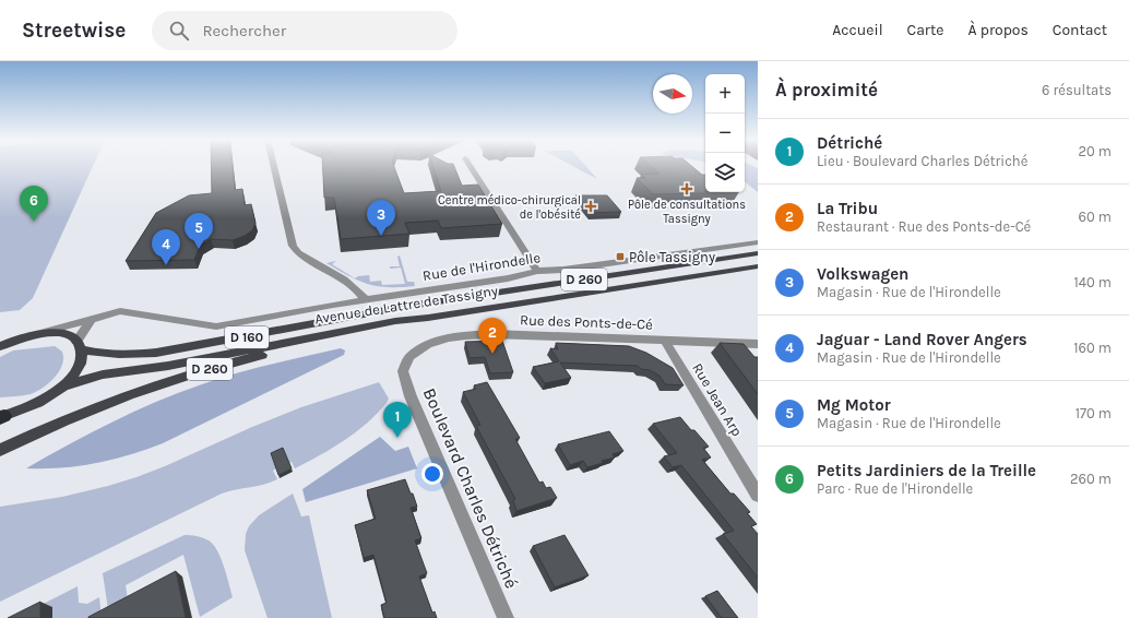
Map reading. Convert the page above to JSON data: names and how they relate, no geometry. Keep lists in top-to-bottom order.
{
  "streets": {
    "main road": ["D 260", "Avenue de Lattre de Tassigny", "D 160"],
    "street": [
      "Rue de l'Hirondelle",
      "Rue des Ponts-de-Cé",
      "Rue Jean Arp",
      "Boulevard Charles Détriché"
    ]
  },
  "crossings": [
    ["D 260", "Avenue de Lattre de Tassigny"],
    ["Avenue de Lattre de Tassigny", "D 160"],
    ["Rue des Ponts-de-Cé", "Rue Jean Arp"],
    ["Rue des Ponts-de-Cé", "Boulevard Charles Détriché"]
  ],
  "places": {
    "health": ["Pôle de consultations Tassigny", "Centre médico-chirurgical de l'obésité"],
    "transit": ["Pôle Tassigny"]
  },
  "north": "right",
  "page": {
    "header": "Streetwise",
    "search": "Rechercher",
    "nav": [
      "Accueil",
      "Carte",
      "À propos",
      "Contact"
    ],
    "heading": ["À proximité", "6 résultats"],
    "map_buttons": ["+", "−"],
    "list": [
      {
        "mark": "1",
        "name": "Détriché",
        "note": "Lieu · Boulevard Charles Détriché",
        "value": "20 m"
      },
      {
        "mark": "2",
        "name": "La Tribu",
        "note": "Restaurant · Rue des Ponts-de-Cé",
        "value": "60 m"
      },
      {
        "mark": "3",
        "name": "Volkswagen",
        "note": "Magasin · Rue de l'Hirondelle",
        "value": "140 m"
      },
      {
        "mark": "4",
        "name": "Jaguar - Land Rover Angers",
        "note": "Magasin · Rue de l'Hirondelle",
        "value": "160 m"
      },
      {
        "mark": "5",
        "name": "Mg Motor",
        "note": "Magasin · Rue de l'Hirondelle",
        "value": "170 m"
      },
      {
        "mark": "6",
        "name": "Petits Jardiniers de la Treille",
        "note": "Parc · Rue de l'Hirondelle",
        "value": "260 m"
      }
    ],
    "pins": [
      "6",
      "3",
      "5",
      "4",
      "2",
      "1"
    ]
  }
}
